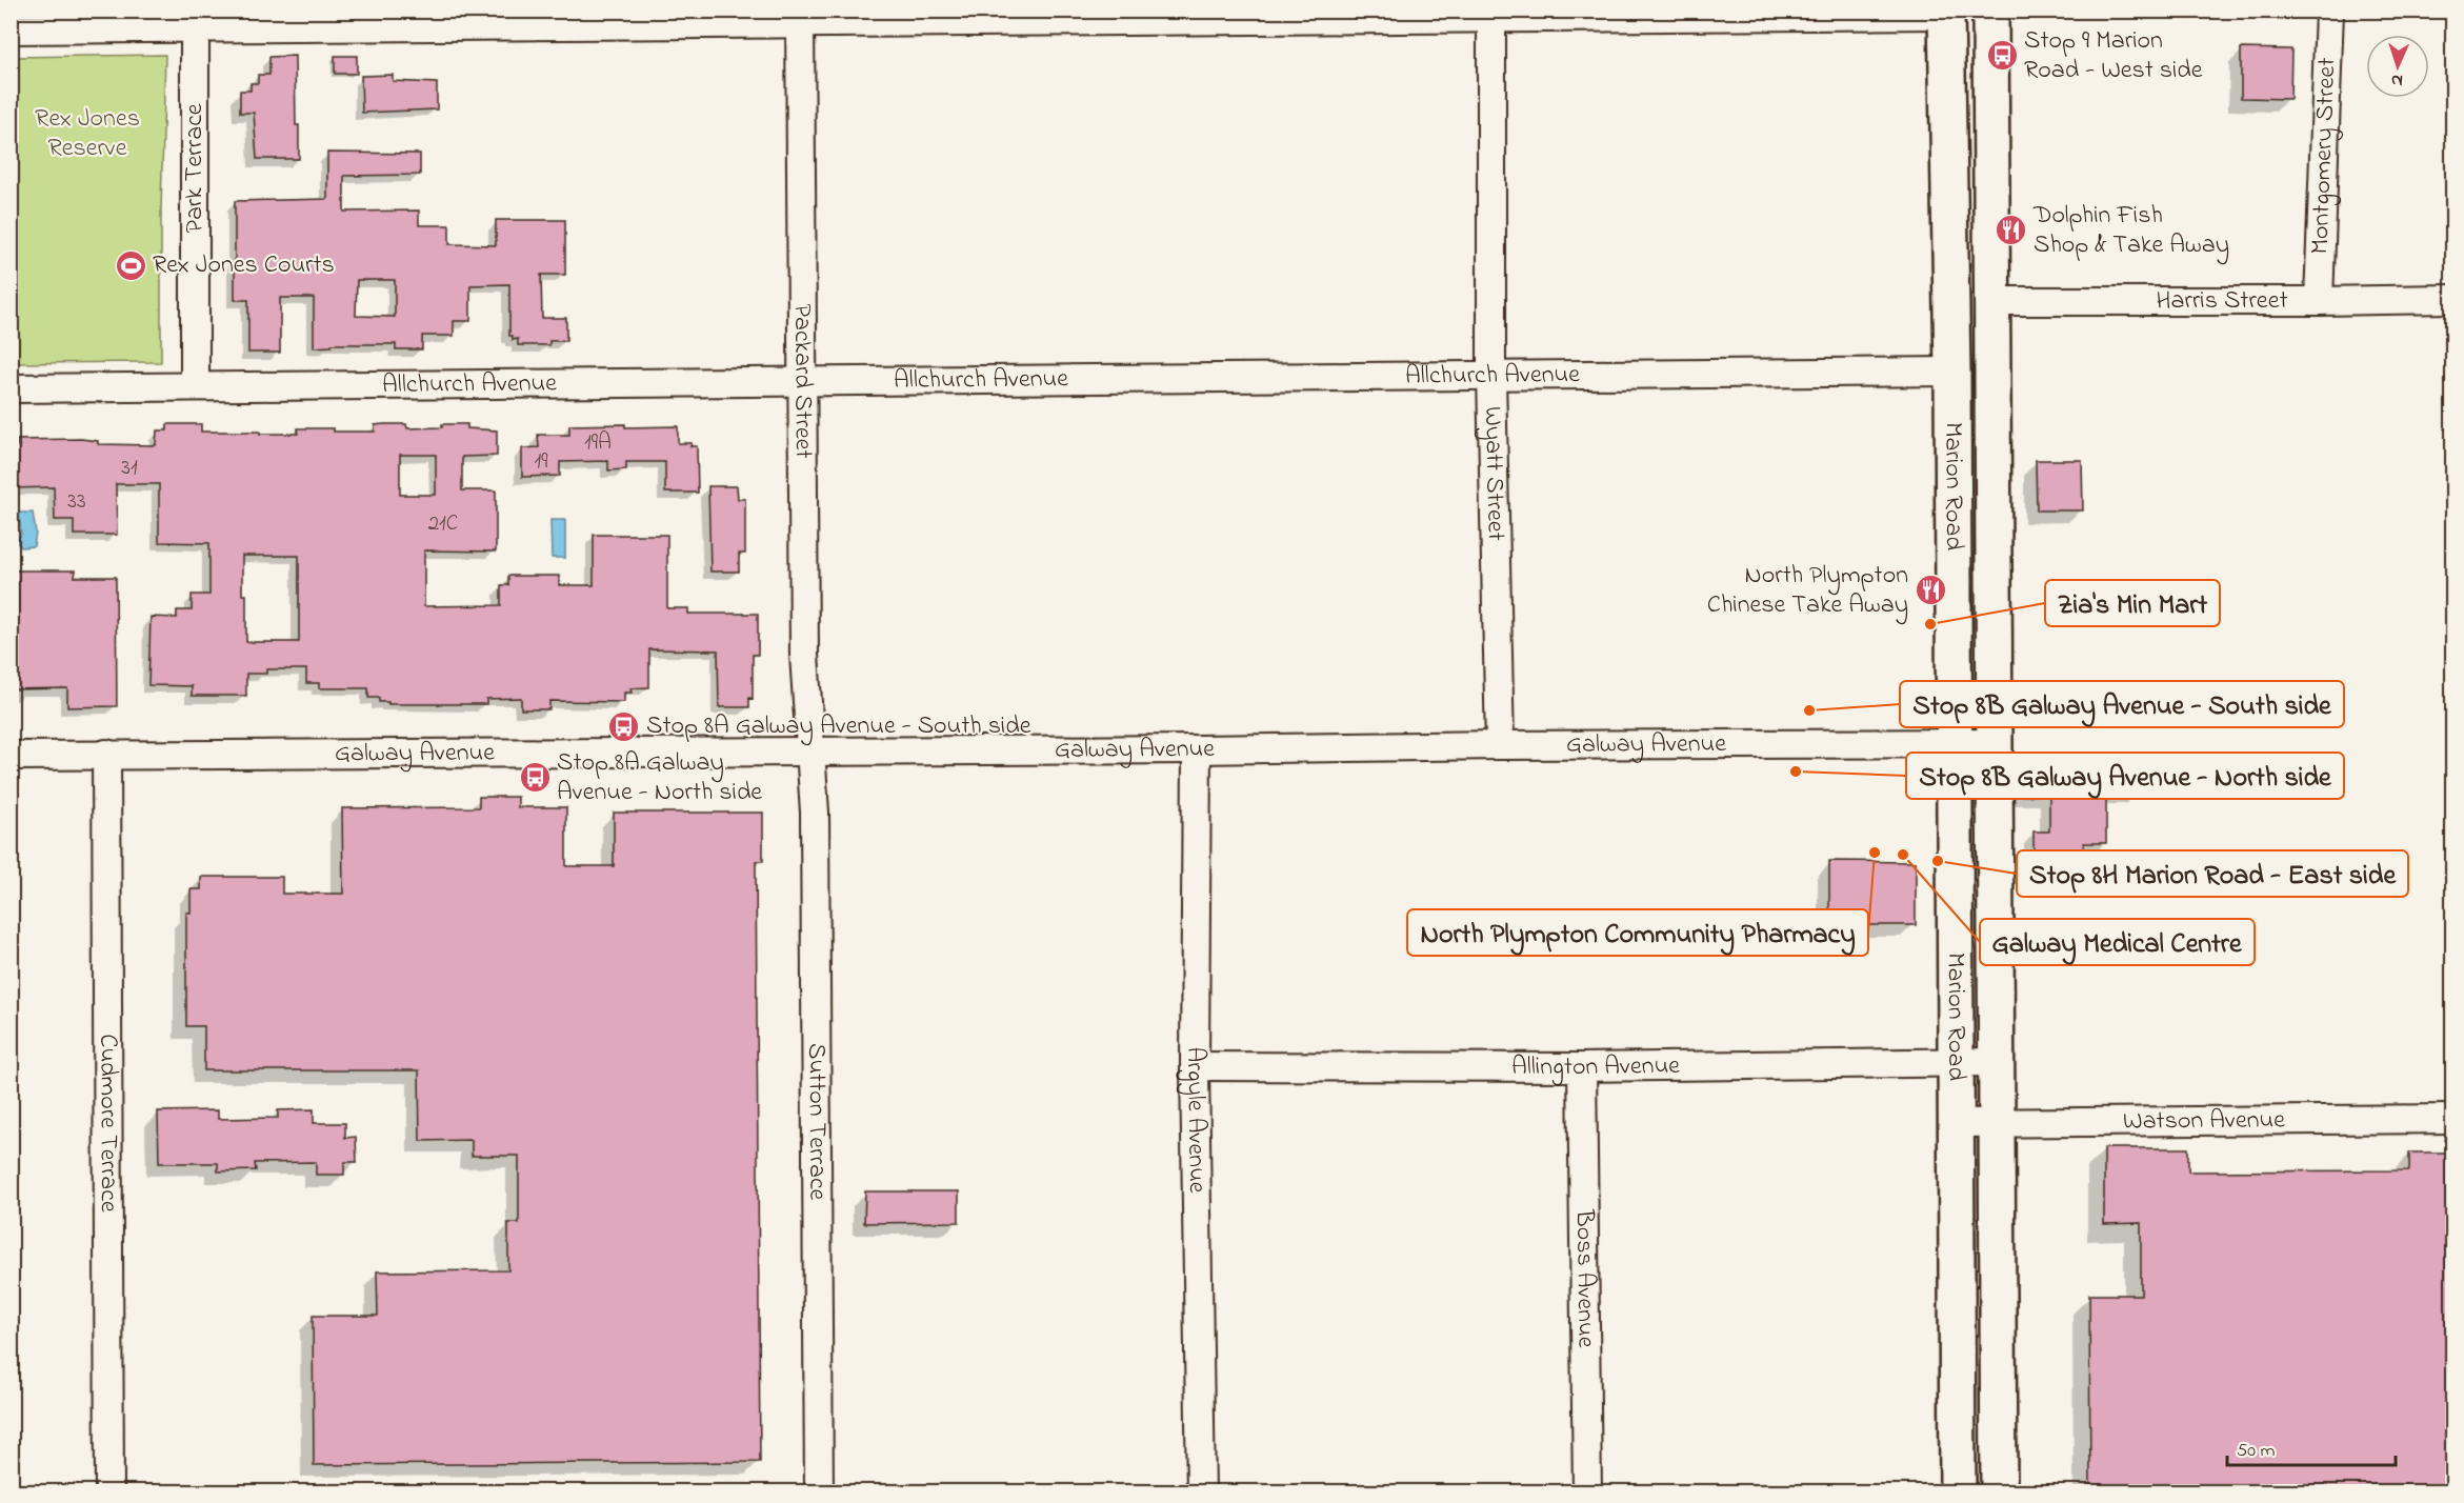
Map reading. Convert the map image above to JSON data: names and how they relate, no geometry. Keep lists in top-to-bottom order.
{
  "streets": {
    "main road": ["Marion Road"],
    "street": [
      "Montgomery Street",
      "Park Terrace",
      "Harris Street",
      "Allchurch Avenue",
      "Packard Street",
      "Wyatt Street",
      "Galway Avenue",
      "Allington Avenue",
      "Argyle Avenue",
      "Watson Avenue",
      "Sutton Terrace",
      "Cudmore Terrace",
      "Boss Avenue"
    ]
  },
  "crossings": [
    ["Montgomery Street", "Harris Street"],
    ["Park Terrace", "Allchurch Avenue"],
    ["Harris Street", "Marion Road"],
    ["Allchurch Avenue", "Packard Street"],
    ["Allchurch Avenue", "Wyatt Street"],
    ["Allchurch Avenue", "Marion Road"],
    ["Packard Street", "Galway Avenue"],
    ["Packard Street", "Sutton Terrace"],
    ["Wyatt Street", "Galway Avenue"],
    ["Marion Road", "Galway Avenue"],
    ["Marion Road", "Allington Avenue"],
    ["Marion Road", "Watson Avenue"],
    ["Galway Avenue", "Argyle Avenue"],
    ["Galway Avenue", "Sutton Terrace"],
    ["Galway Avenue", "Cudmore Terrace"],
    ["Allington Avenue", "Argyle Avenue"],
    ["Allington Avenue", "Boss Avenue"]
  ],
  "parks": ["Rex Jones Reserve"],
  "places": {
    "bus stop": ["Stop 9 Marion Road - West side", "Stop 8A Galway Avenue - South side", "Stop 8A Galway Avenue - North side"],
    "restaurant": ["Dolphin Fish Shop & Take Away", "North Plympton Chinese Take Away"],
    "sports": ["Rex Jones Courts"],
    "other": [
      "Zia's Min Mart",
      "Stop 8B Galway Avenue - South side",
      "Stop 8B Galway Avenue - North side",
      "North Plympton Community Pharmacy",
      "Galway Medical Centre",
      "Stop 8H Marion Road - East side"
    ]
  },
  "house_numbers": [
    "19A",
    "19",
    "31",
    "33",
    "21C"
  ],
  "scale_bar": "50 m",
  "north": "bottom"
}
